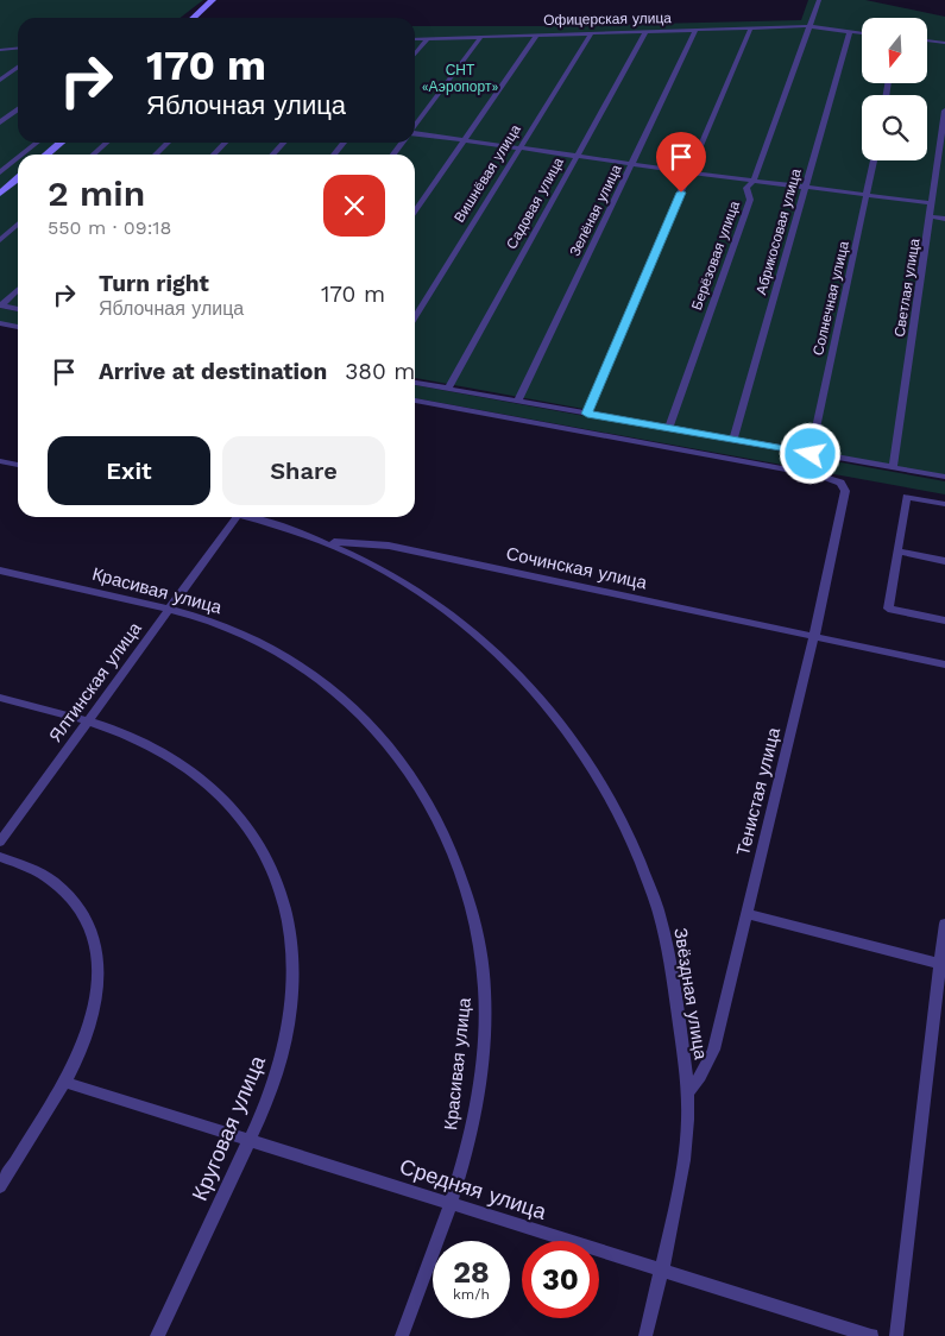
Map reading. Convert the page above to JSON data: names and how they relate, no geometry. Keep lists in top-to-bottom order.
{
  "streets": {
    "street": [
      "Офицерская улица",
      "Вишнёвая улица",
      "Садовая улица",
      "Зелёная улица",
      "Абрикосовая улица",
      "Берёзовая улица",
      "Светлая улица",
      "Солнечная улица",
      "Сочинская улица",
      "Красивая улица",
      "Ялтинская улица",
      "Тенистая улица",
      "Звёздная улица",
      "Круговая улица",
      "Средняя улица"
    ]
  },
  "crossings": [
    ["Офицерская улица", "Вишнёвая улица"],
    ["Офицерская улица", "Садовая улица"],
    ["Офицерская улица", "Зелёная улица"],
    ["Офицерская улица", "Абрикосовая улица"],
    ["Офицерская улица", "Берёзовая улица"],
    ["Сочинская улица", "Тенистая улица"],
    ["Сочинская улица", "Звёздная улица"],
    ["Красивая улица", "Ялтинская улица"],
    ["Красивая улица", "Средняя улица"],
    ["Ялтинская улица", "Круговая улица"],
    ["Тенистая улица", "Звёздная улица"],
    ["Звёздная улица", "Средняя улица"],
    ["Круговая улица", "Средняя улица"]
  ],
  "parks": ["СНТ «Аэропорт»"],
  "north": "bottom",
  "page": {
    "turn": ["170 m", "Яблочная улица"],
    "heading": ["2 min", "550 m · 09:18"],
    "list": [
      {
        "name": "Turn right",
        "note": "Яблочная улица",
        "value": "170 m"
      },
      {
        "name": "Arrive at destination",
        "value": "380 m"
      }
    ],
    "buttons": ["Exit", "Share"],
    "speed": "28 km/h",
    "limit": "30"
  }
}
